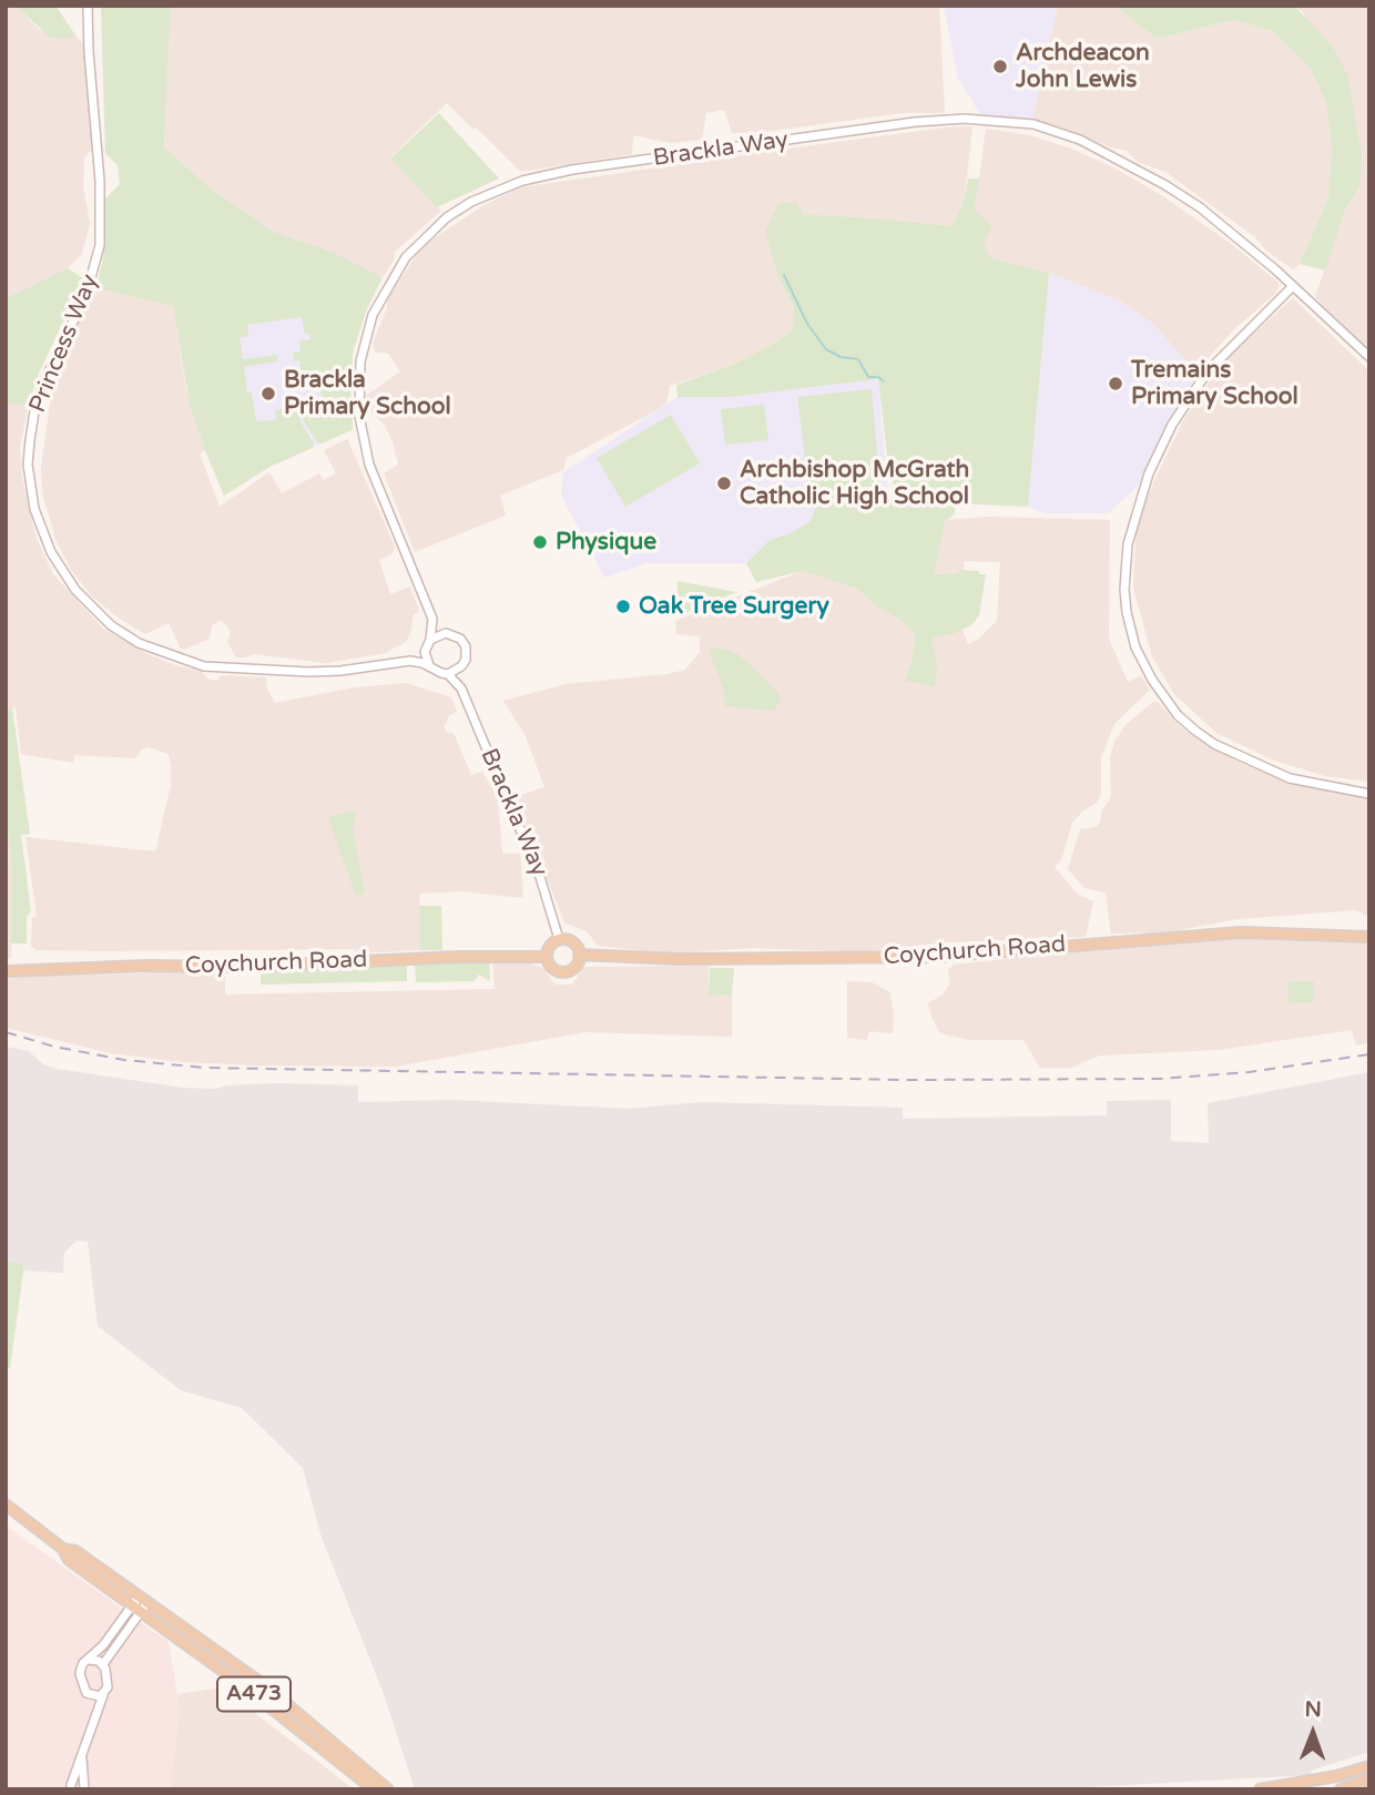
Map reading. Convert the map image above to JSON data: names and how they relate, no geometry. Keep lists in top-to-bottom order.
{
  "streets": {
    "main road": ["Coychurch Road", "A473"],
    "street": ["Brackla Way", "Princess Way"]
  },
  "crossings": [
    ["Brackla Way", "Princess Way"],
    ["Brackla Way", "Coychurch Road"]
  ],
  "places": [
    "Archdeacon John Lewis",
    "Tremains Primary School",
    "Brackla Primary School",
    "Archbishop McGrath Catholic High School",
    "Physique",
    "Oak Tree Surgery"
  ],
  "north": "top"
}
